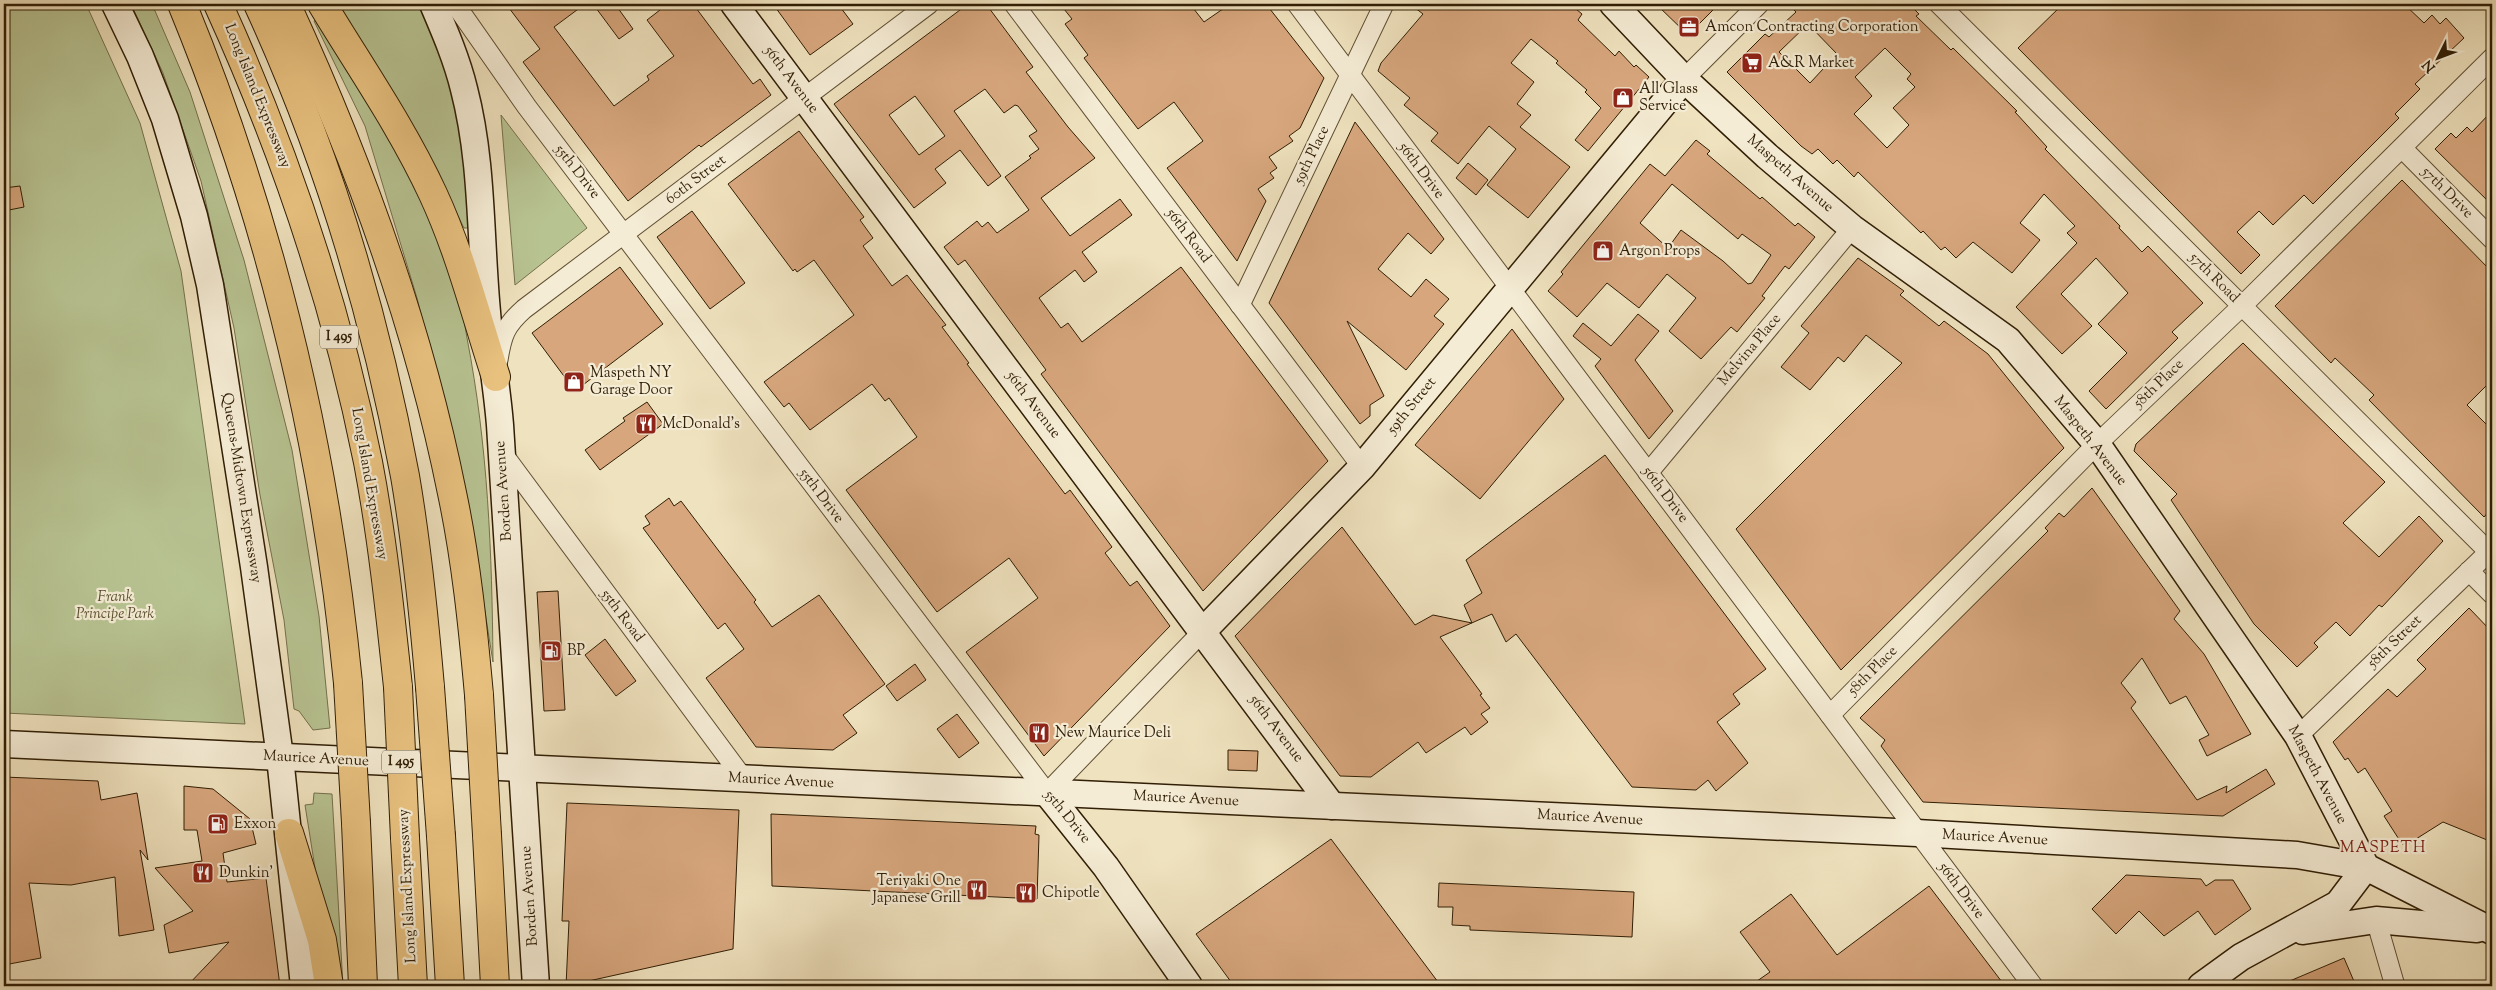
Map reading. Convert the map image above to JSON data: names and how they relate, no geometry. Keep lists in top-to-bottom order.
{
  "streets": {
    "highway": ["Long Island Expressway", "I 495"],
    "main road": [
      "56th Avenue",
      "55th Drive",
      "Maspeth Avenue",
      "59th Street",
      "Queens-Midtown Expressway",
      "Borden Avenue",
      "Maurice Avenue"
    ],
    "street": [
      "59th Place",
      "56th Drive",
      "60th Street",
      "57th Drive",
      "56th Road",
      "57th Road",
      "Melvina Place",
      "58th Place",
      "55th Road",
      "58th Street"
    ]
  },
  "crossings": [
    ["56th Avenue", "60th Street"],
    ["56th Avenue", "59th Street"],
    ["56th Avenue", "Maurice Avenue"],
    ["59th Place", "56th Drive"],
    ["59th Place", "56th Road"],
    ["56th Drive", "Melvina Place"],
    ["56th Drive", "58th Place"],
    ["56th Drive", "59th Street"],
    ["56th Drive", "Maurice Avenue"],
    ["55th Drive", "60th Street"],
    ["55th Drive", "59th Street"],
    ["55th Drive", "Maurice Avenue"],
    ["Maspeth Avenue", "Melvina Place"],
    ["Maspeth Avenue", "58th Place"],
    ["Maspeth Avenue", "59th Street"],
    ["Maspeth Avenue", "58th Street"],
    ["Maspeth Avenue", "Maurice Avenue"],
    ["60th Street", "Borden Avenue"],
    ["57th Drive", "58th Place"],
    ["56th Road", "59th Street"],
    ["57th Road", "58th Place"],
    ["57th Road", "58th Street"],
    ["59th Street", "Maurice Avenue"],
    ["Queens-Midtown Expressway", "Maurice Avenue"],
    ["Borden Avenue", "55th Road"],
    ["Borden Avenue", "Maurice Avenue"],
    ["55th Road", "Maurice Avenue"]
  ],
  "districts": ["MASPETH"],
  "parks": ["Frank Principe Park"],
  "places": {
    "office": ["Amcon Contracting Corporation"],
    "supermarket": ["A&R Market"],
    "shop": ["All Glass Service", "Argon Props", "Maspeth NY Garage Door"],
    "restaurant": [
      "McDonald's",
      "New Maurice Deli",
      "Dunkin'",
      "Teriyaki One Japanese Grill",
      "Chipotle"
    ],
    "fuel station": ["BP", "Exxon"]
  },
  "north": "bottom left"
}
